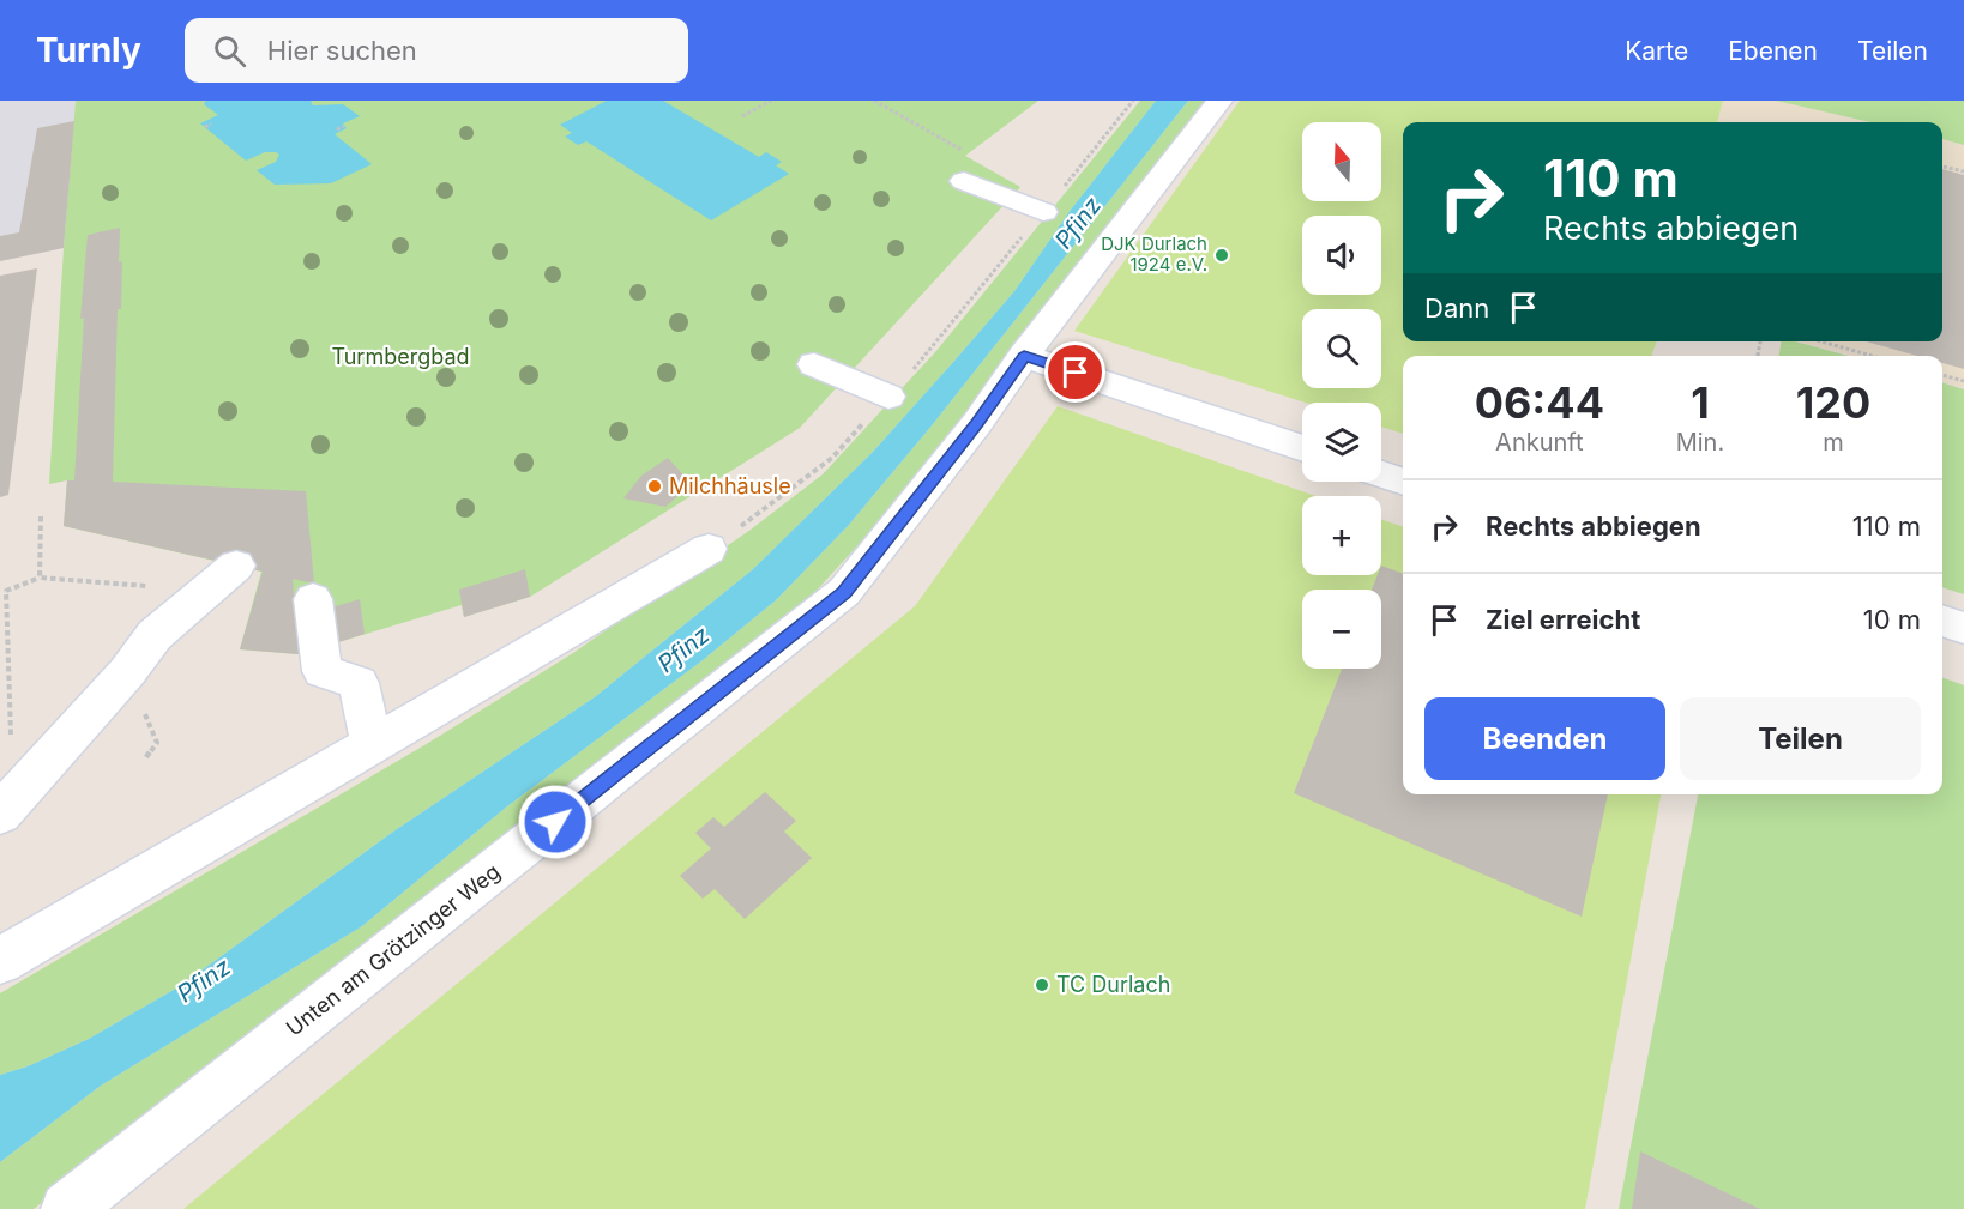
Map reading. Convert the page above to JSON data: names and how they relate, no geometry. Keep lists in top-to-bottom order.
{
  "streets": {
    "lane": ["Unten am Grötzinger Weg"]
  },
  "water": ["Pfinz"],
  "parks": ["Turmbergbad"],
  "places": ["DJK Durlach 1924 e.V.", "Milchhäusle", "TC Durlach"],
  "north": "top",
  "page": {
    "header": "Turnly",
    "search": "Hier suchen",
    "nav": ["Karte", "Ebenen", "Teilen"],
    "map_buttons": ["+", "−"],
    "turn": ["110 m", "Rechts abbiegen"],
    "then": "Dann",
    "eta": [
      "06:44",
      "Ankunft",
      "1",
      "Min.",
      "120",
      "m"
    ],
    "list": [
      {
        "name": "Rechts abbiegen",
        "value": "110 m"
      },
      {
        "name": "Ziel erreicht",
        "value": "10 m"
      }
    ],
    "buttons": ["Beenden", "Teilen"]
  }
}
